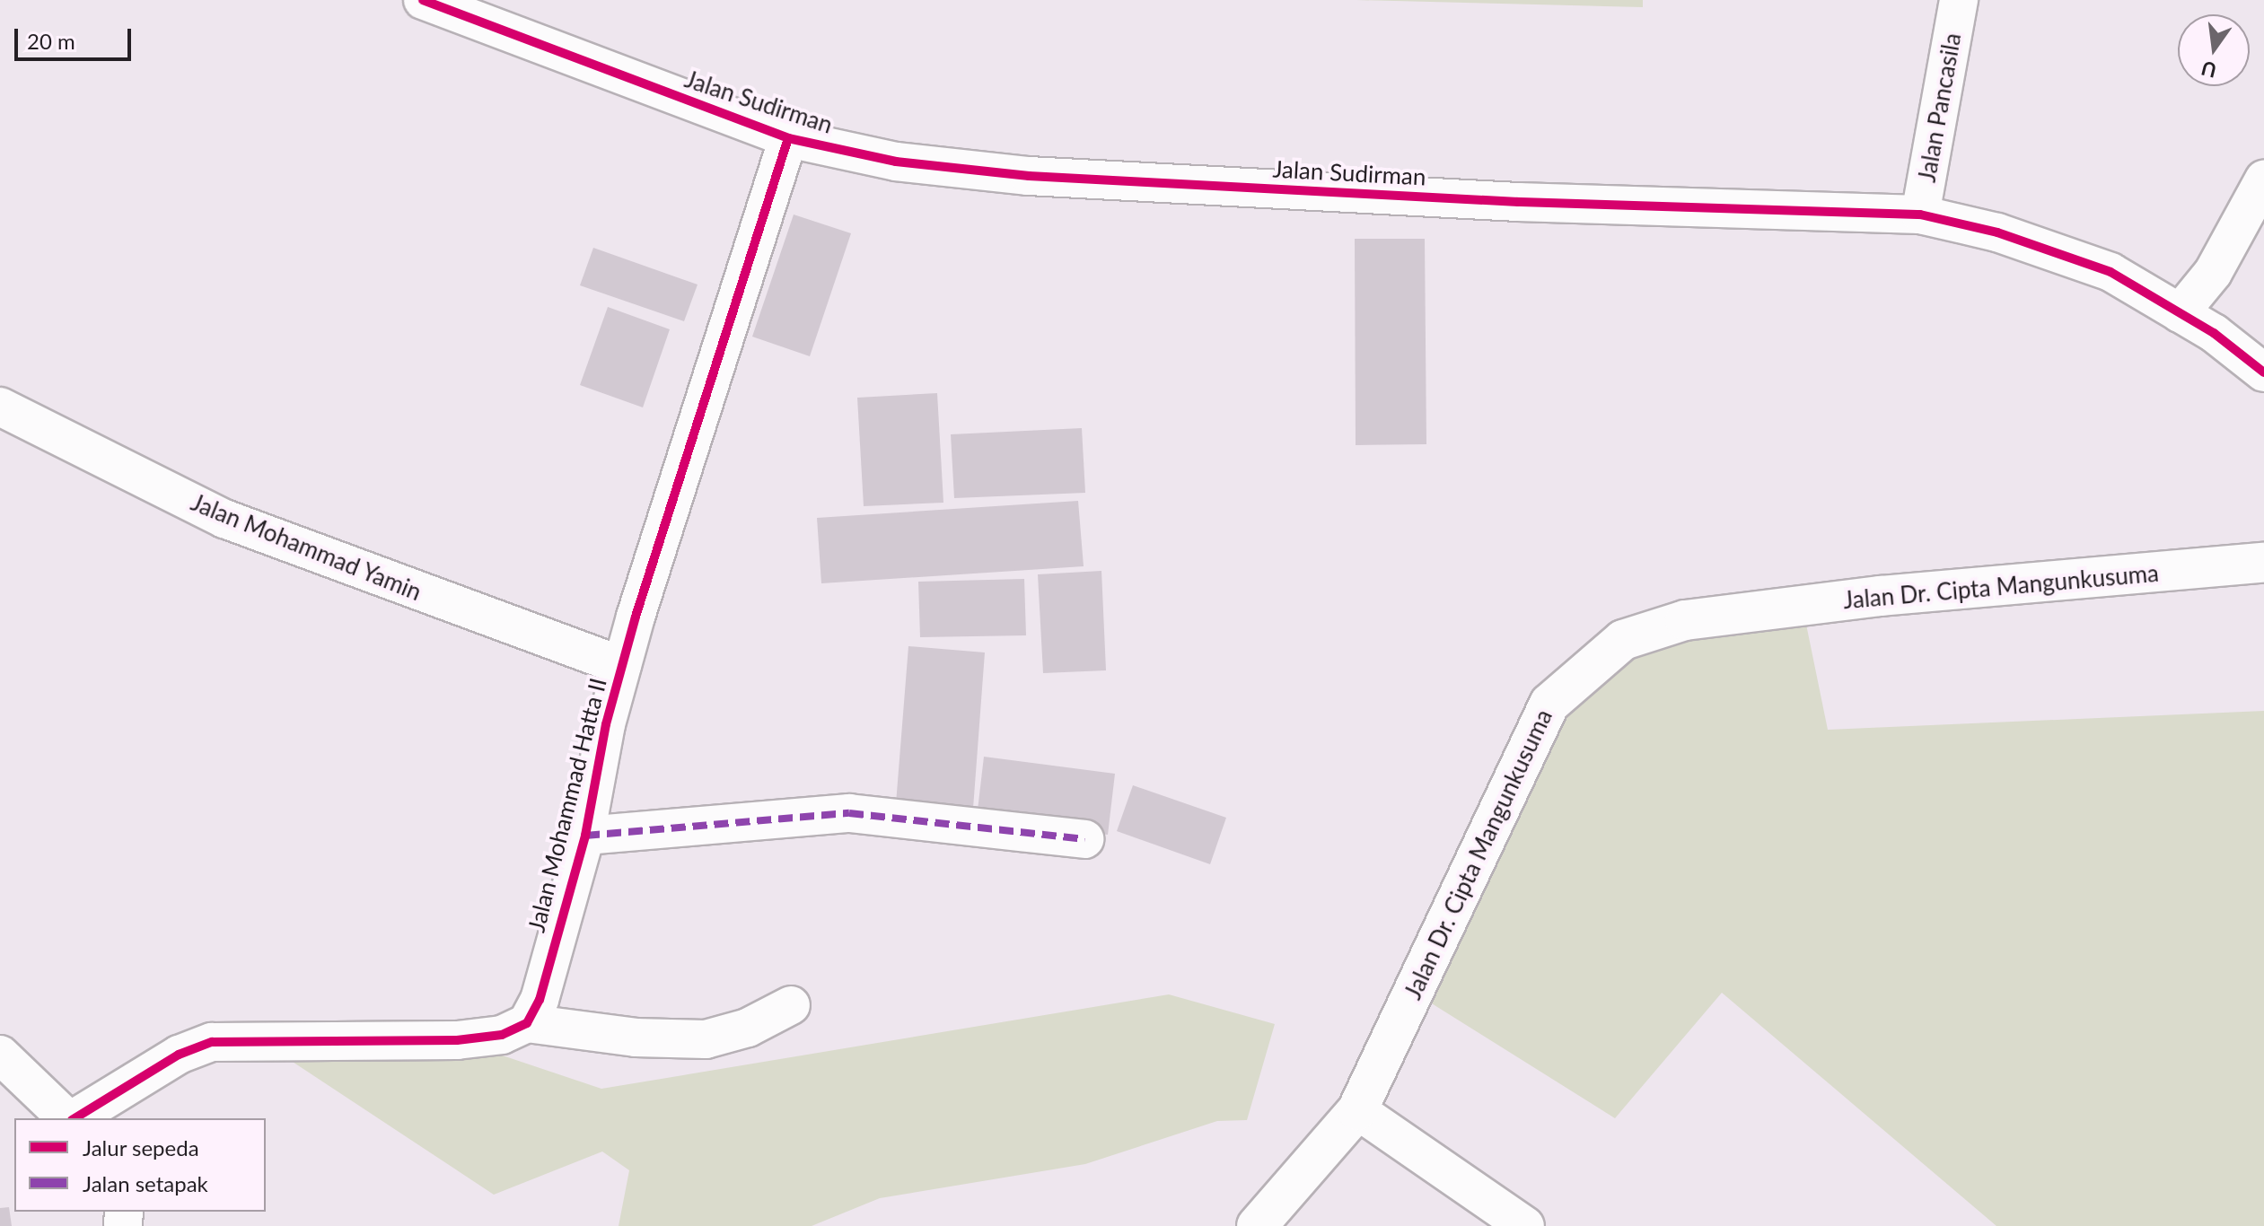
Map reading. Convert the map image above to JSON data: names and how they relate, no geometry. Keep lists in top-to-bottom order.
{
  "streets": {
    "main road": ["Jalan Dr. Cipta Mangunkusuma"],
    "street": [
      "Jalan Sudirman",
      "Jalan Pancasila",
      "Jalan Mohammad Yamin",
      "Jalan Mohammad Hatta II"
    ]
  },
  "crossings": [
    ["Jalan Sudirman", "Jalan Pancasila"],
    ["Jalan Sudirman", "Jalan Mohammad Hatta II"],
    ["Jalan Mohammad Yamin", "Jalan Mohammad Hatta II"]
  ],
  "legend": ["Jalur sepeda", "Jalan setapak"],
  "scale_bar": "20 m",
  "north": "bottom"
}
